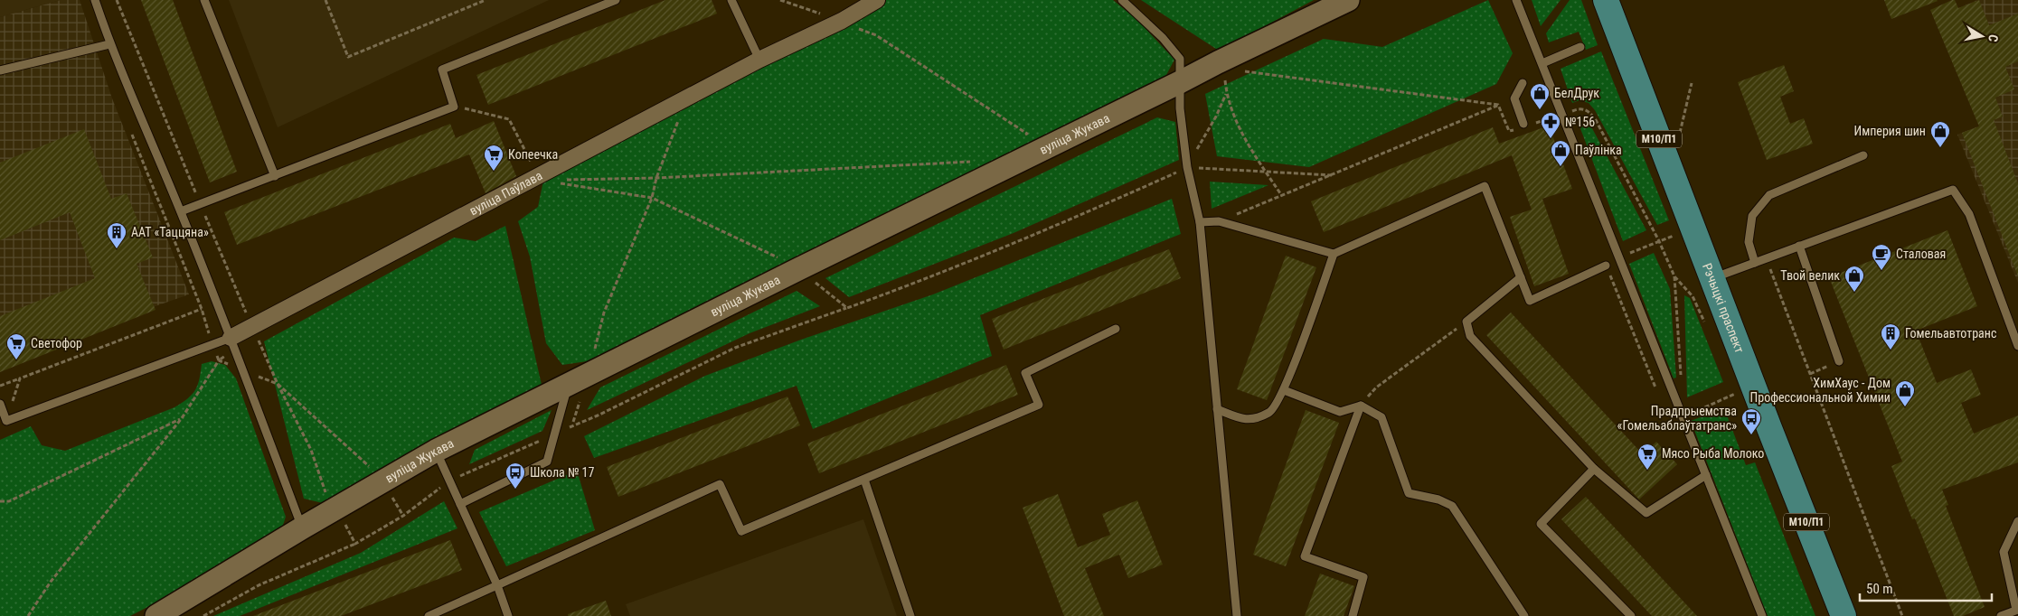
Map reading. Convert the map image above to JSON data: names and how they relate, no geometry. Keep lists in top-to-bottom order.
{
  "streets": {
    "main road": ["М10/П1", "Рэчыцкі праспект"],
    "street": ["вуліца Жукава", "вуліца Паўлава"]
  },
  "places": {
    "shop": [
      "БелДрук",
      "Империя шин",
      "Паўлінка",
      "Твой велик",
      "ХимХаус - Дом Профессиональной Химии"
    ],
    "pharmacy": ["№156"],
    "supermarket": ["Копеечка", "Светофор", "Мясо Рыба Молоко"],
    "building": ["ААТ «Таццяна»", "Гомельавтотранс"],
    "cafe": ["Сталовая"],
    "bus stop": ["Прадпрыемства «Гомельаблаўтатранс»", "Школа № 17"]
  },
  "scale_bar": "50 m",
  "north": "right"
}
